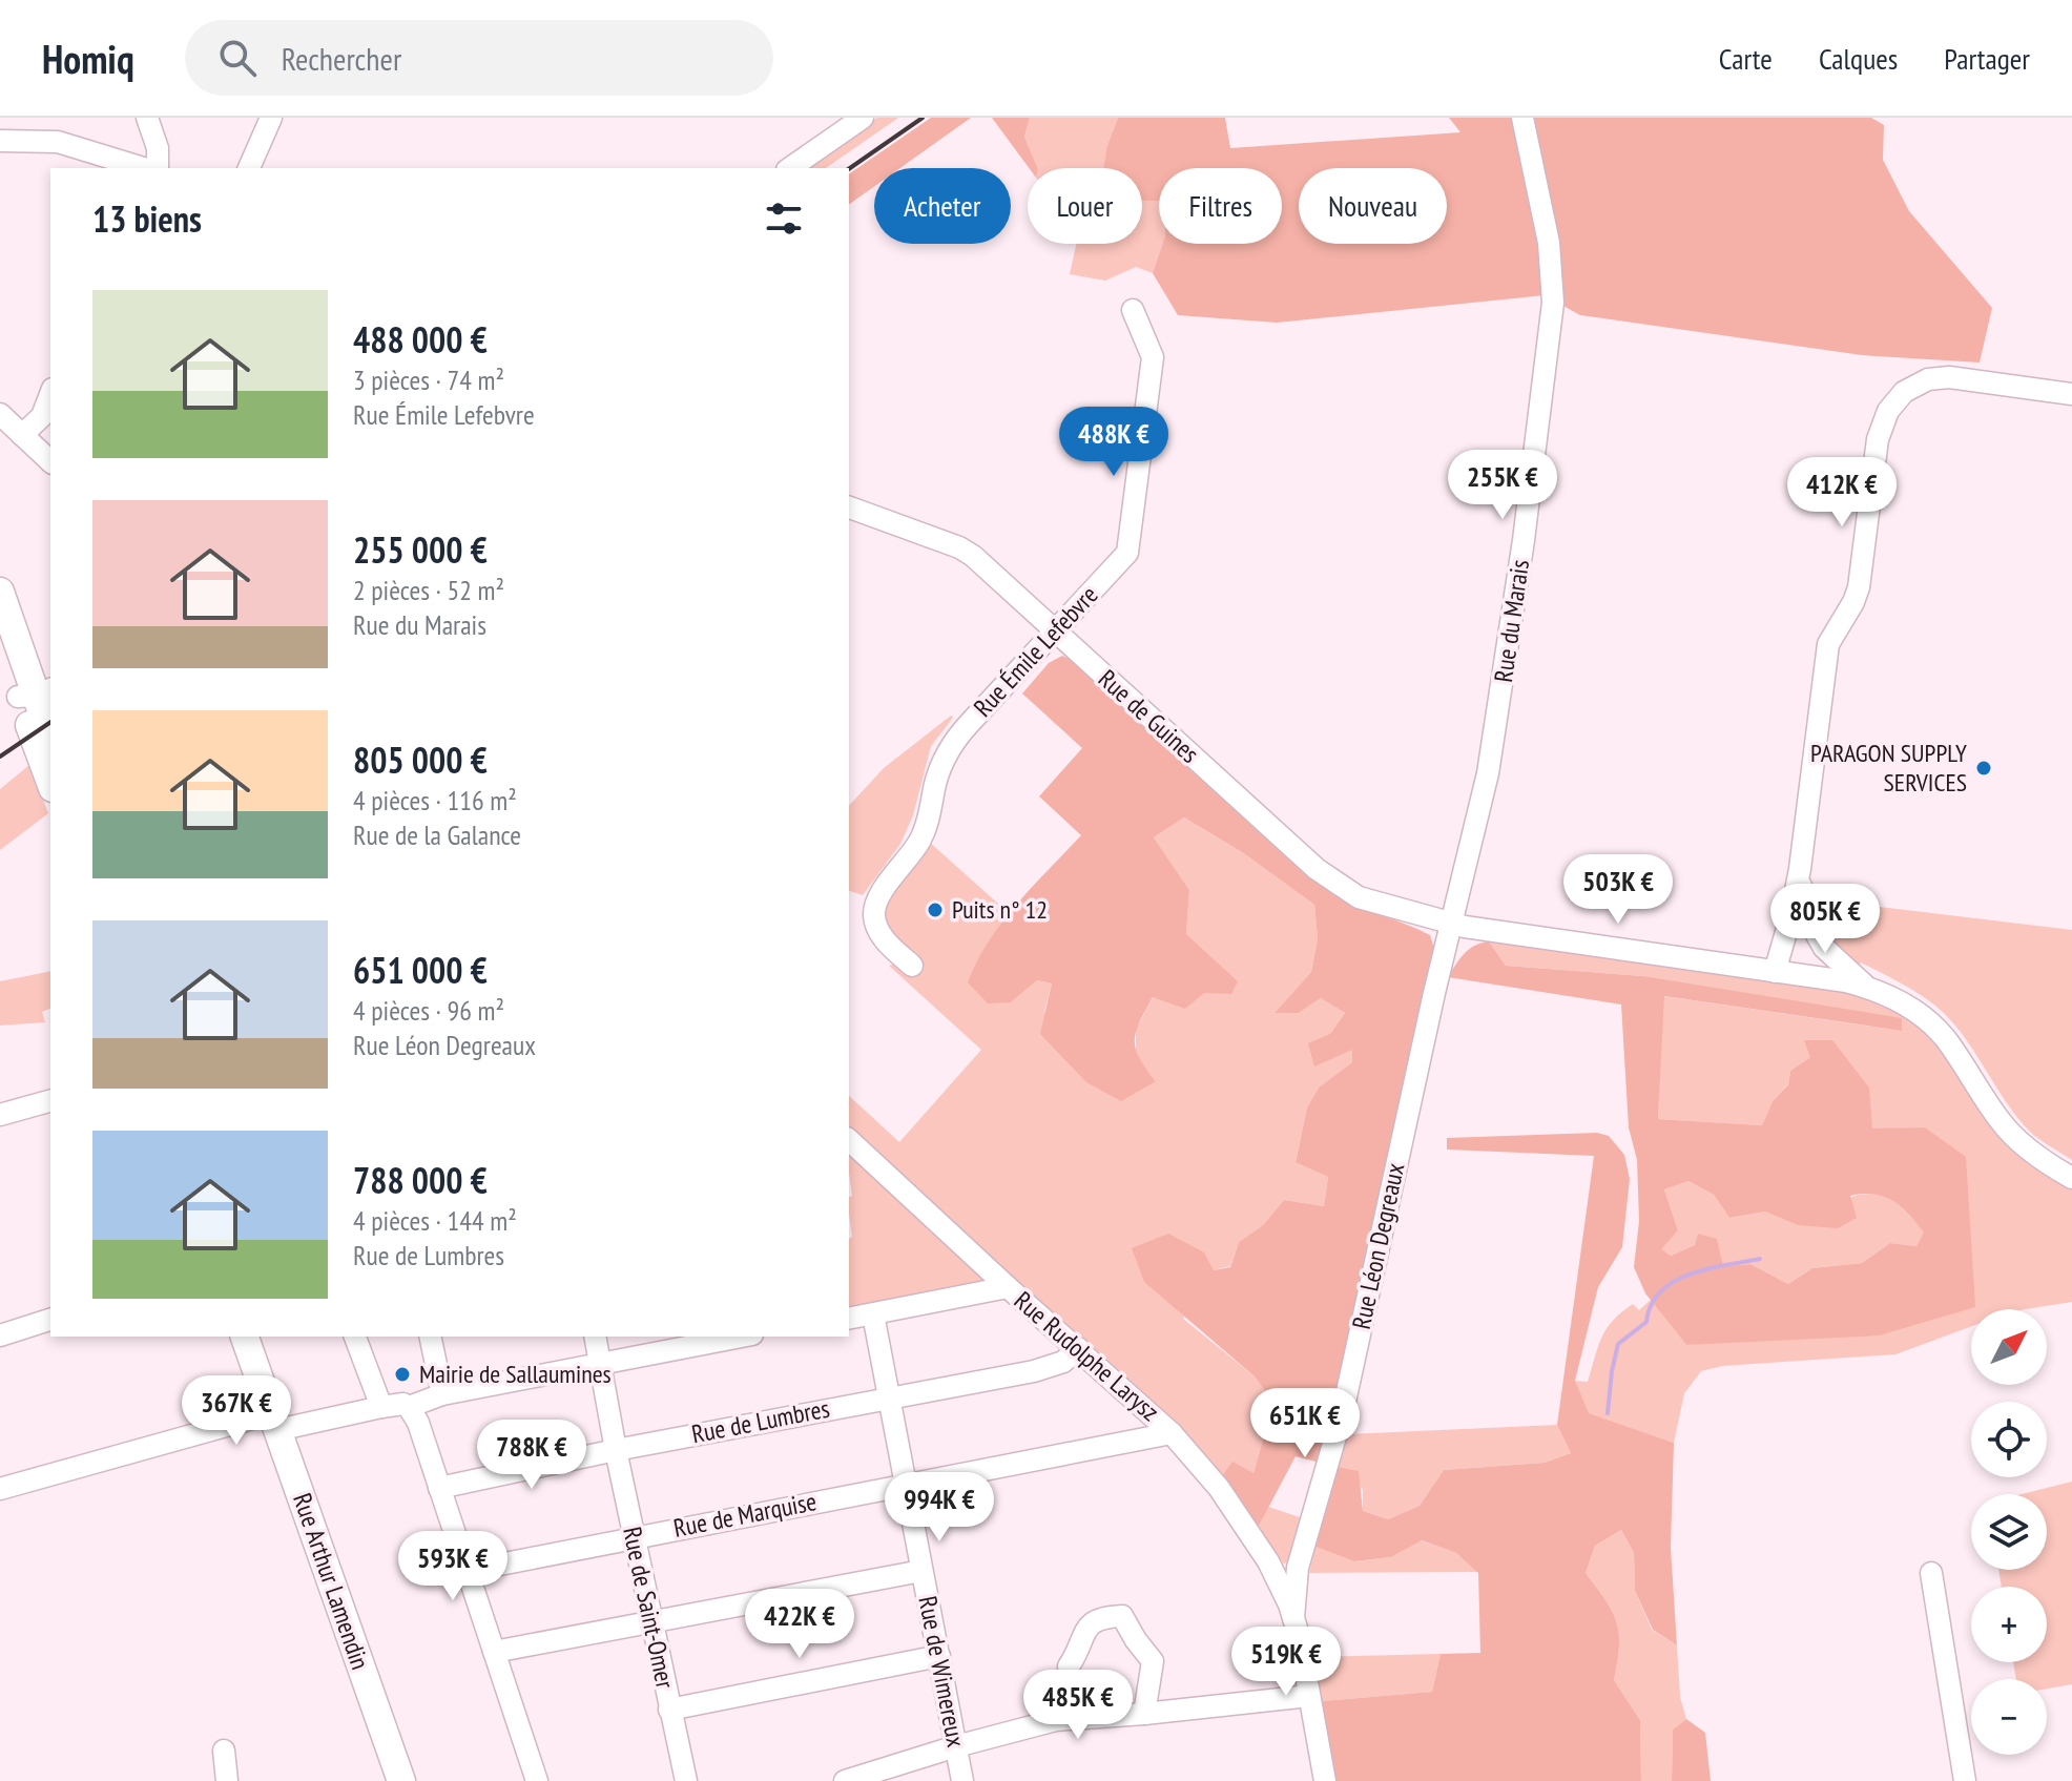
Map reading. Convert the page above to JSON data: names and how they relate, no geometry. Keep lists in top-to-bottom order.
{
  "streets": {
    "main road": ["Rue Arthur Lamendin"],
    "street": [
      "Rue du Marais",
      "Rue Émile Lefebvre",
      "Rue de Guines",
      "Rue Léon Degreaux",
      "Rue Rudolphe Larysz",
      "Rue de Lumbres",
      "Rue de Marquise",
      "Rue de Saint-Omer",
      "Rue de Wimereux"
    ]
  },
  "crossings": [
    ["Rue du Marais", "Rue de Guines"],
    ["Rue du Marais", "Rue Léon Degreaux"],
    ["Rue Émile Lefebvre", "Rue de Guines"],
    ["Rue de Guines", "Rue Léon Degreaux"],
    ["Rue Léon Degreaux", "Rue Rudolphe Larysz"],
    ["Rue Rudolphe Larysz", "Rue de Lumbres"],
    ["Rue Rudolphe Larysz", "Rue de Marquise"],
    ["Rue de Lumbres", "Rue de Saint-Omer"],
    ["Rue de Lumbres", "Rue de Wimereux"],
    ["Rue de Marquise", "Rue de Saint-Omer"],
    ["Rue de Marquise", "Rue de Wimereux"]
  ],
  "places": ["PARAGON SUPPLY SERVICES", "Puits n° 12", "Mairie de Sallaumines"],
  "north": "top right",
  "page": {
    "header": "Homiq",
    "search": "Rechercher",
    "nav": ["Carte", "Calques", "Partager"],
    "chip": [
      "Acheter",
      "Louer",
      "Filtres",
      "Nouveau"
    ],
    "heading": "13 biens",
    "list": [
      {
        "name": "488 000 €",
        "note": "3 pièces · 74 m² · Rue Émile Lefebvre"
      },
      {
        "name": "255 000 €",
        "note": "2 pièces · 52 m² · Rue du Marais"
      },
      {
        "name": "805 000 €",
        "note": "4 pièces · 116 m² · Rue de la Galance"
      },
      {
        "name": "651 000 €",
        "note": "4 pièces · 96 m² · Rue Léon Degreaux"
      },
      {
        "name": "788 000 €",
        "note": "4 pièces · 144 m² · Rue de Lumbres"
      }
    ],
    "price": [
      "488K €",
      "255K €",
      "412K €",
      "503K €",
      "805K €",
      "367K €",
      "651K €",
      "788K €",
      "994K €",
      "593K €",
      "422K €",
      "519K €",
      "485K €"
    ],
    "map_buttons": ["+", "−"]
  }
}
